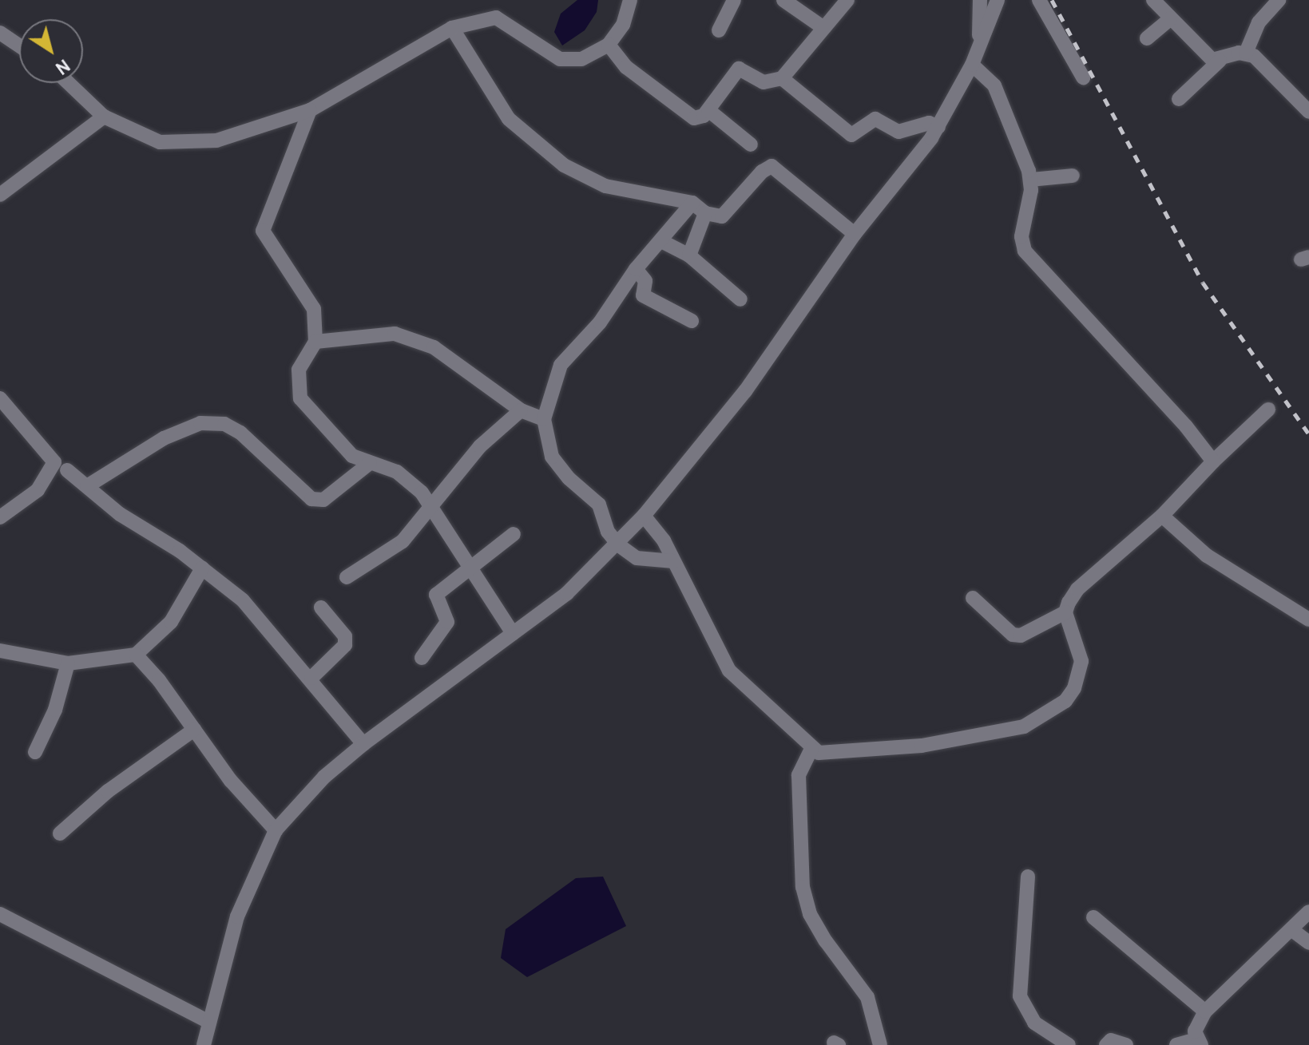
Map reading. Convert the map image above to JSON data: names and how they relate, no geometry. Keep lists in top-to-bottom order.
{
  "north": "bottom right"
}
